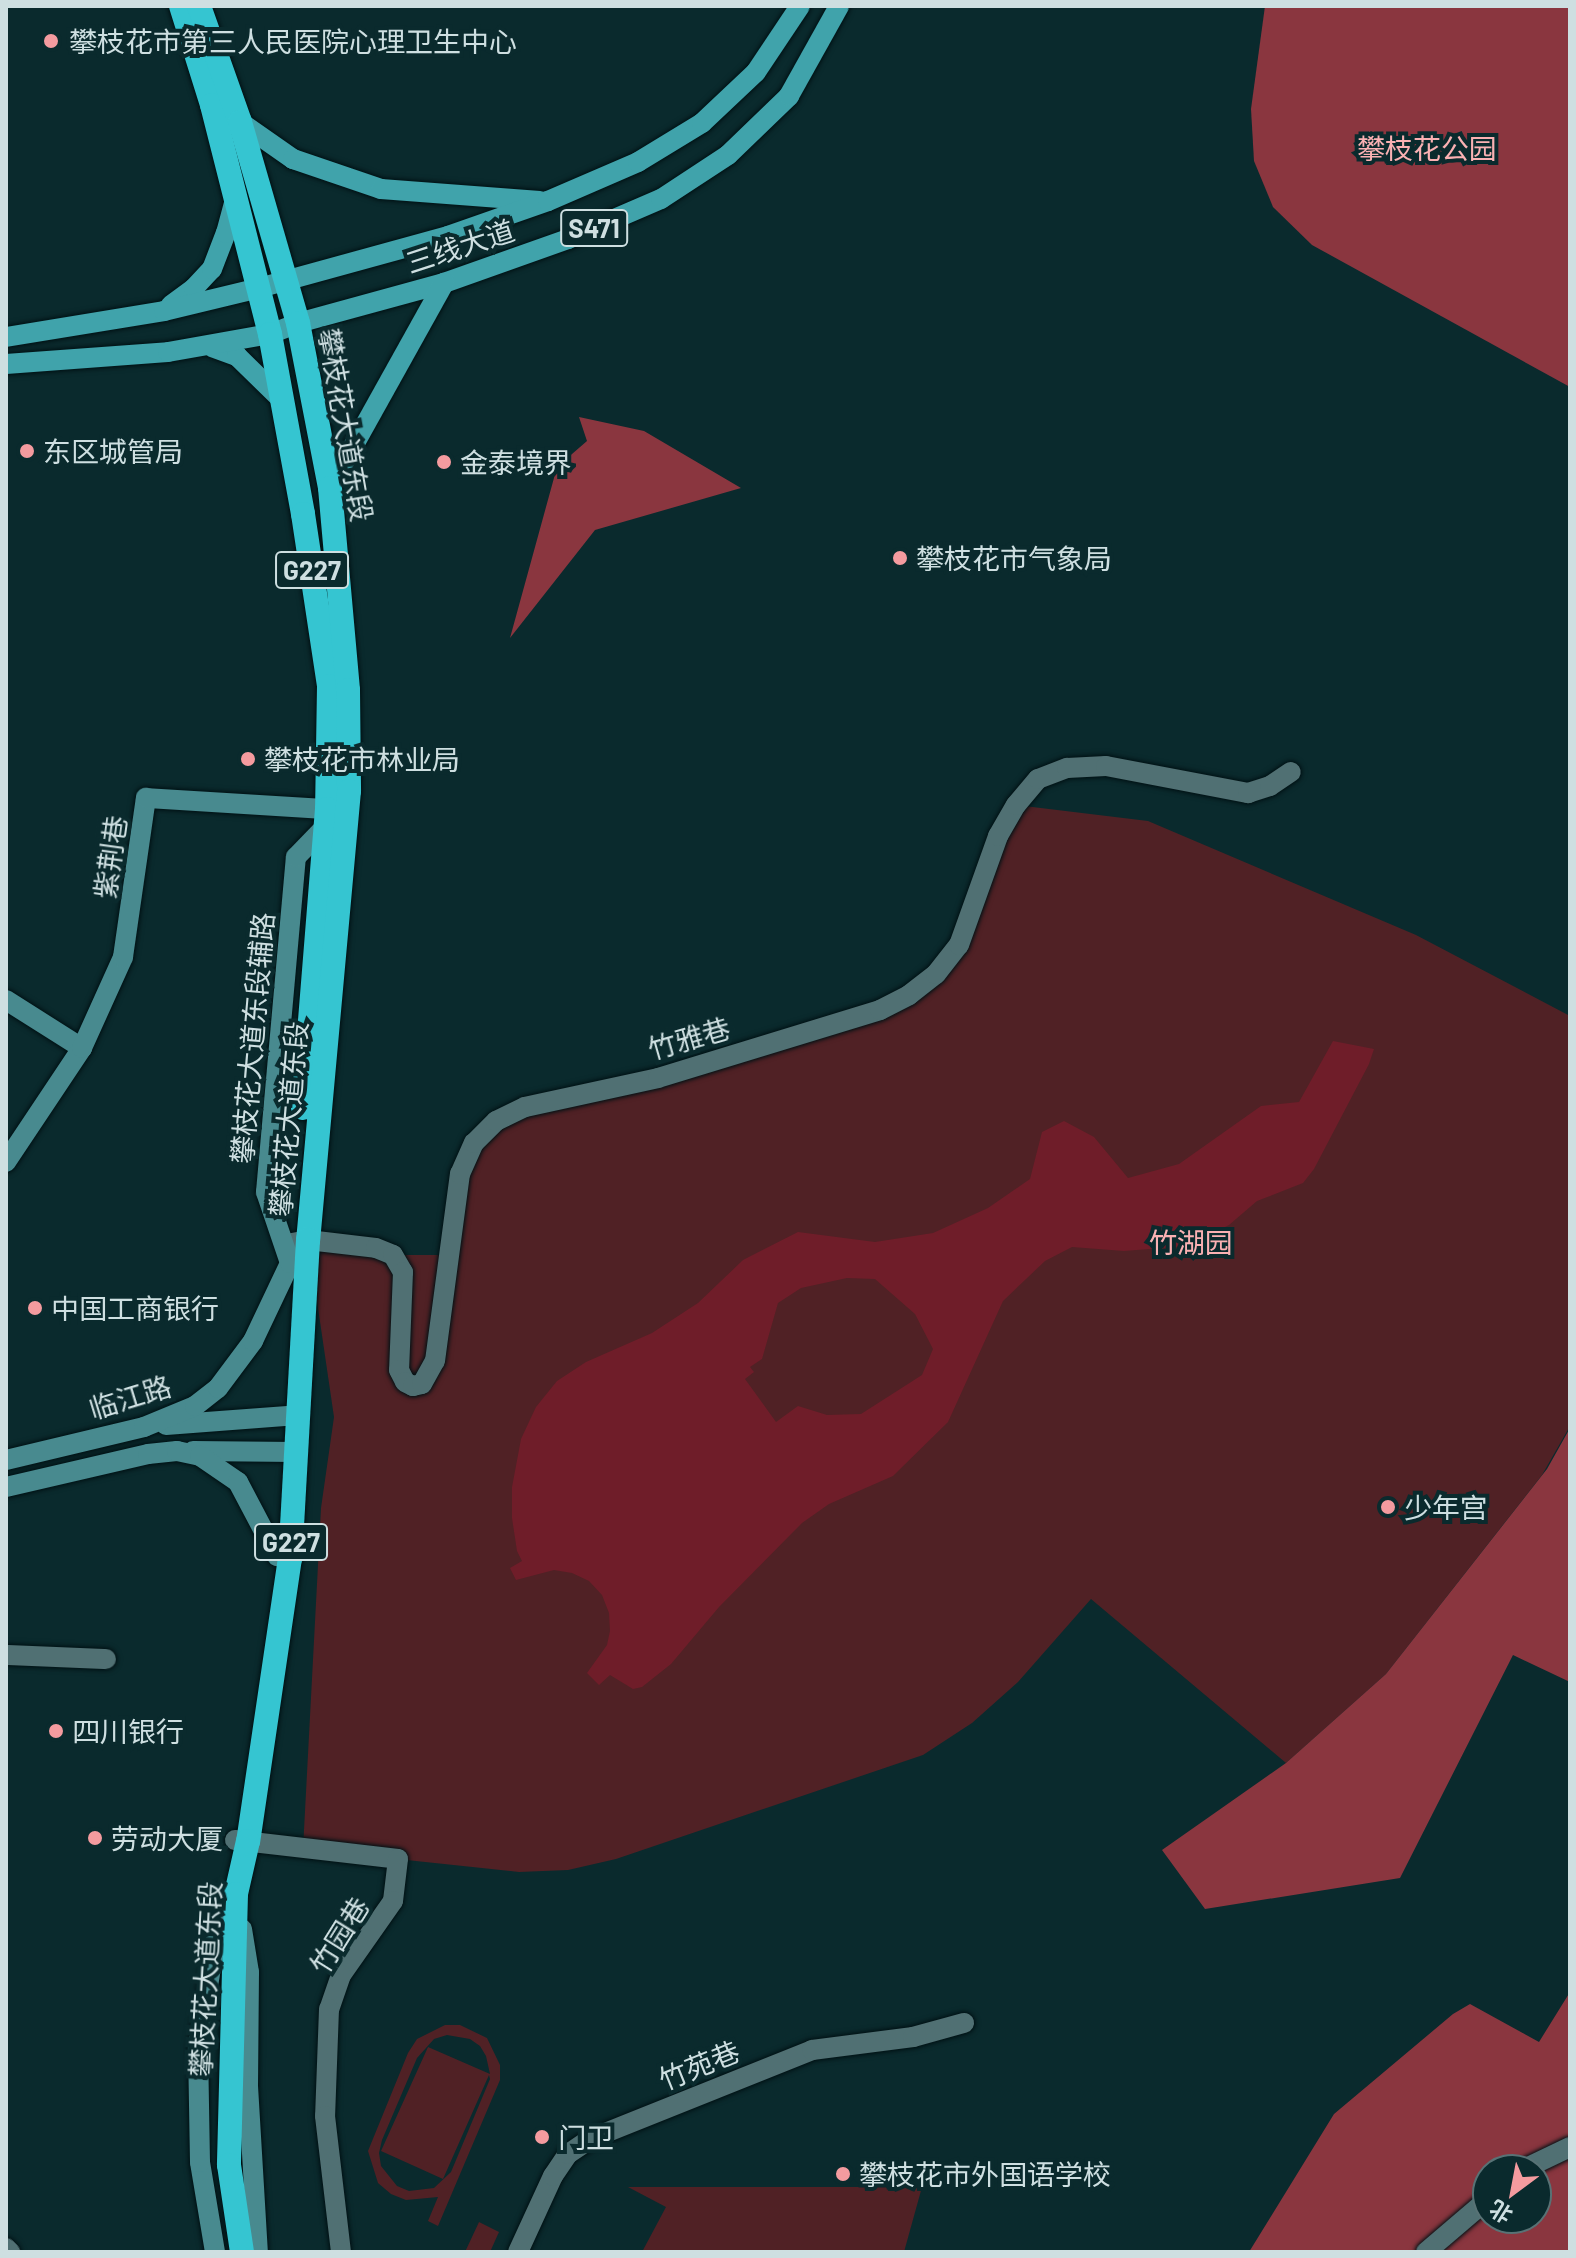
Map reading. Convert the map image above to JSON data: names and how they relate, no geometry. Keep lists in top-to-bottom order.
{
  "streets": {
    "highway": ["攀枝花大道东段", "G227"],
    "main road": ["S471", "三线大道"],
    "street": [
      "紫荆巷",
      "竹雅巷",
      "临江路",
      "竹园巷",
      "竹苑巷"
    ]
  },
  "crossings": [
    ["三线大道", "攀枝花大道东段"],
    ["攀枝花大道东段", "G227"],
    ["攀枝花大道东段", "紫荆巷"],
    ["攀枝花大道东段", "竹雅巷"],
    ["攀枝花大道东段", "临江路"],
    ["攀枝花大道东段", "竹园巷"],
    ["竹雅巷", "临江路"]
  ],
  "parks": ["攀枝花公园", "竹湖园"],
  "places": [
    "攀枝花市第三人民医院心理卫生中心",
    "东区城管局",
    "金泰境界",
    "攀枝花市气象局",
    "攀枝花市林业局",
    "中国工商银行",
    "少年宫",
    "四川银行",
    "劳动大厦",
    "门卫",
    "攀枝花市外国语学校"
  ],
  "north": "bottom left"
}
